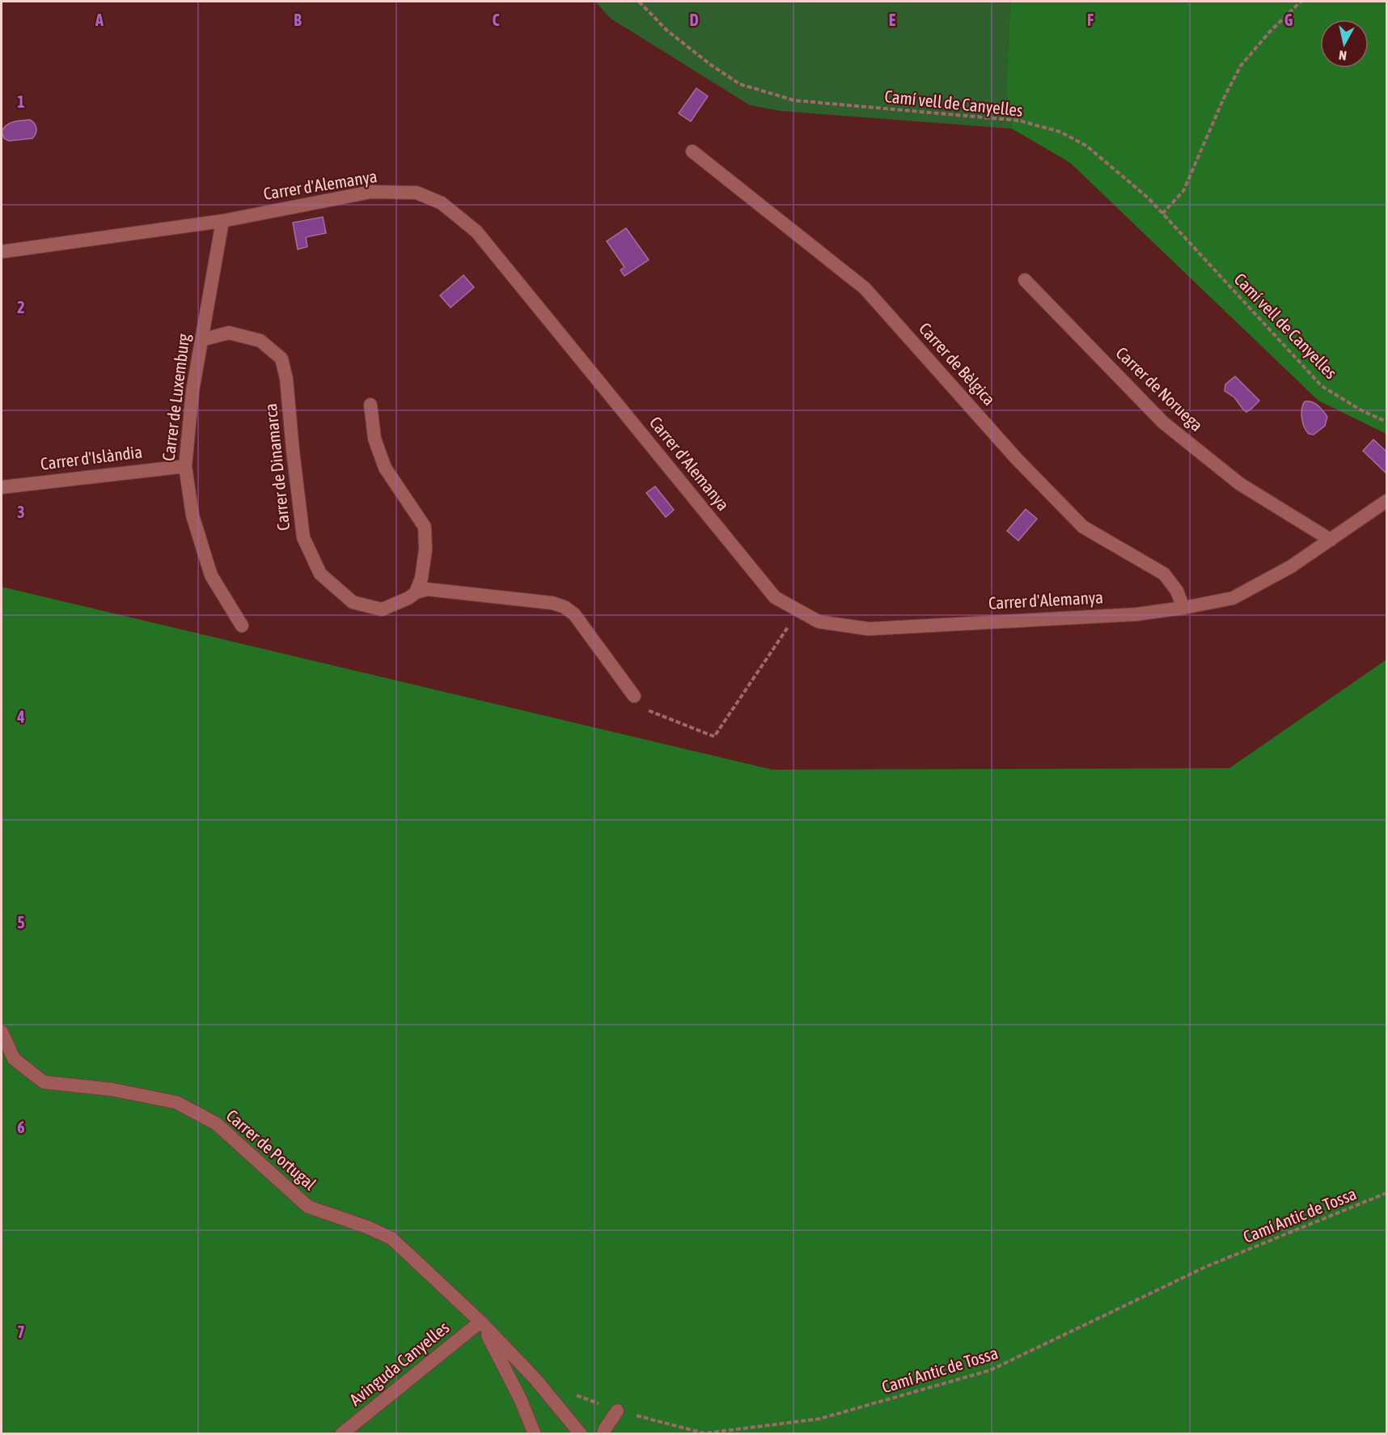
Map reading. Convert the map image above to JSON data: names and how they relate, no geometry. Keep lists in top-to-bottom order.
{
  "streets": {
    "street": [
      "Carrer d'Alemanya",
      "Carrer de Bèlgica",
      "Carrer de Noruega",
      "Carrer de Luxemburg",
      "Carrer d'Islàndia",
      "Carrer de Dinamarca",
      "Carrer de Portugal",
      "Avinguda Canyelles"
    ],
    "path": ["Camí vell de Canyelles", "Camí Antic de Tossa"]
  },
  "crossings": [
    ["Carrer d'Alemanya", "Carrer de Bèlgica"],
    ["Carrer d'Alemanya", "Carrer de Noruega"],
    ["Carrer d'Alemanya", "Carrer de Luxemburg"],
    ["Carrer de Luxemburg", "Carrer d'Islàndia"],
    ["Carrer de Luxemburg", "Carrer de Dinamarca"],
    ["Carrer de Portugal", "Avinguda Canyelles"]
  ],
  "north": "bottom",
  "grid": {
    "columns": [
      "A",
      "B",
      "C",
      "D",
      "E",
      "F",
      "G"
    ],
    "rows": [
      "1",
      "2",
      "3",
      "4",
      "5",
      "6",
      "7"
    ]
  }
}
